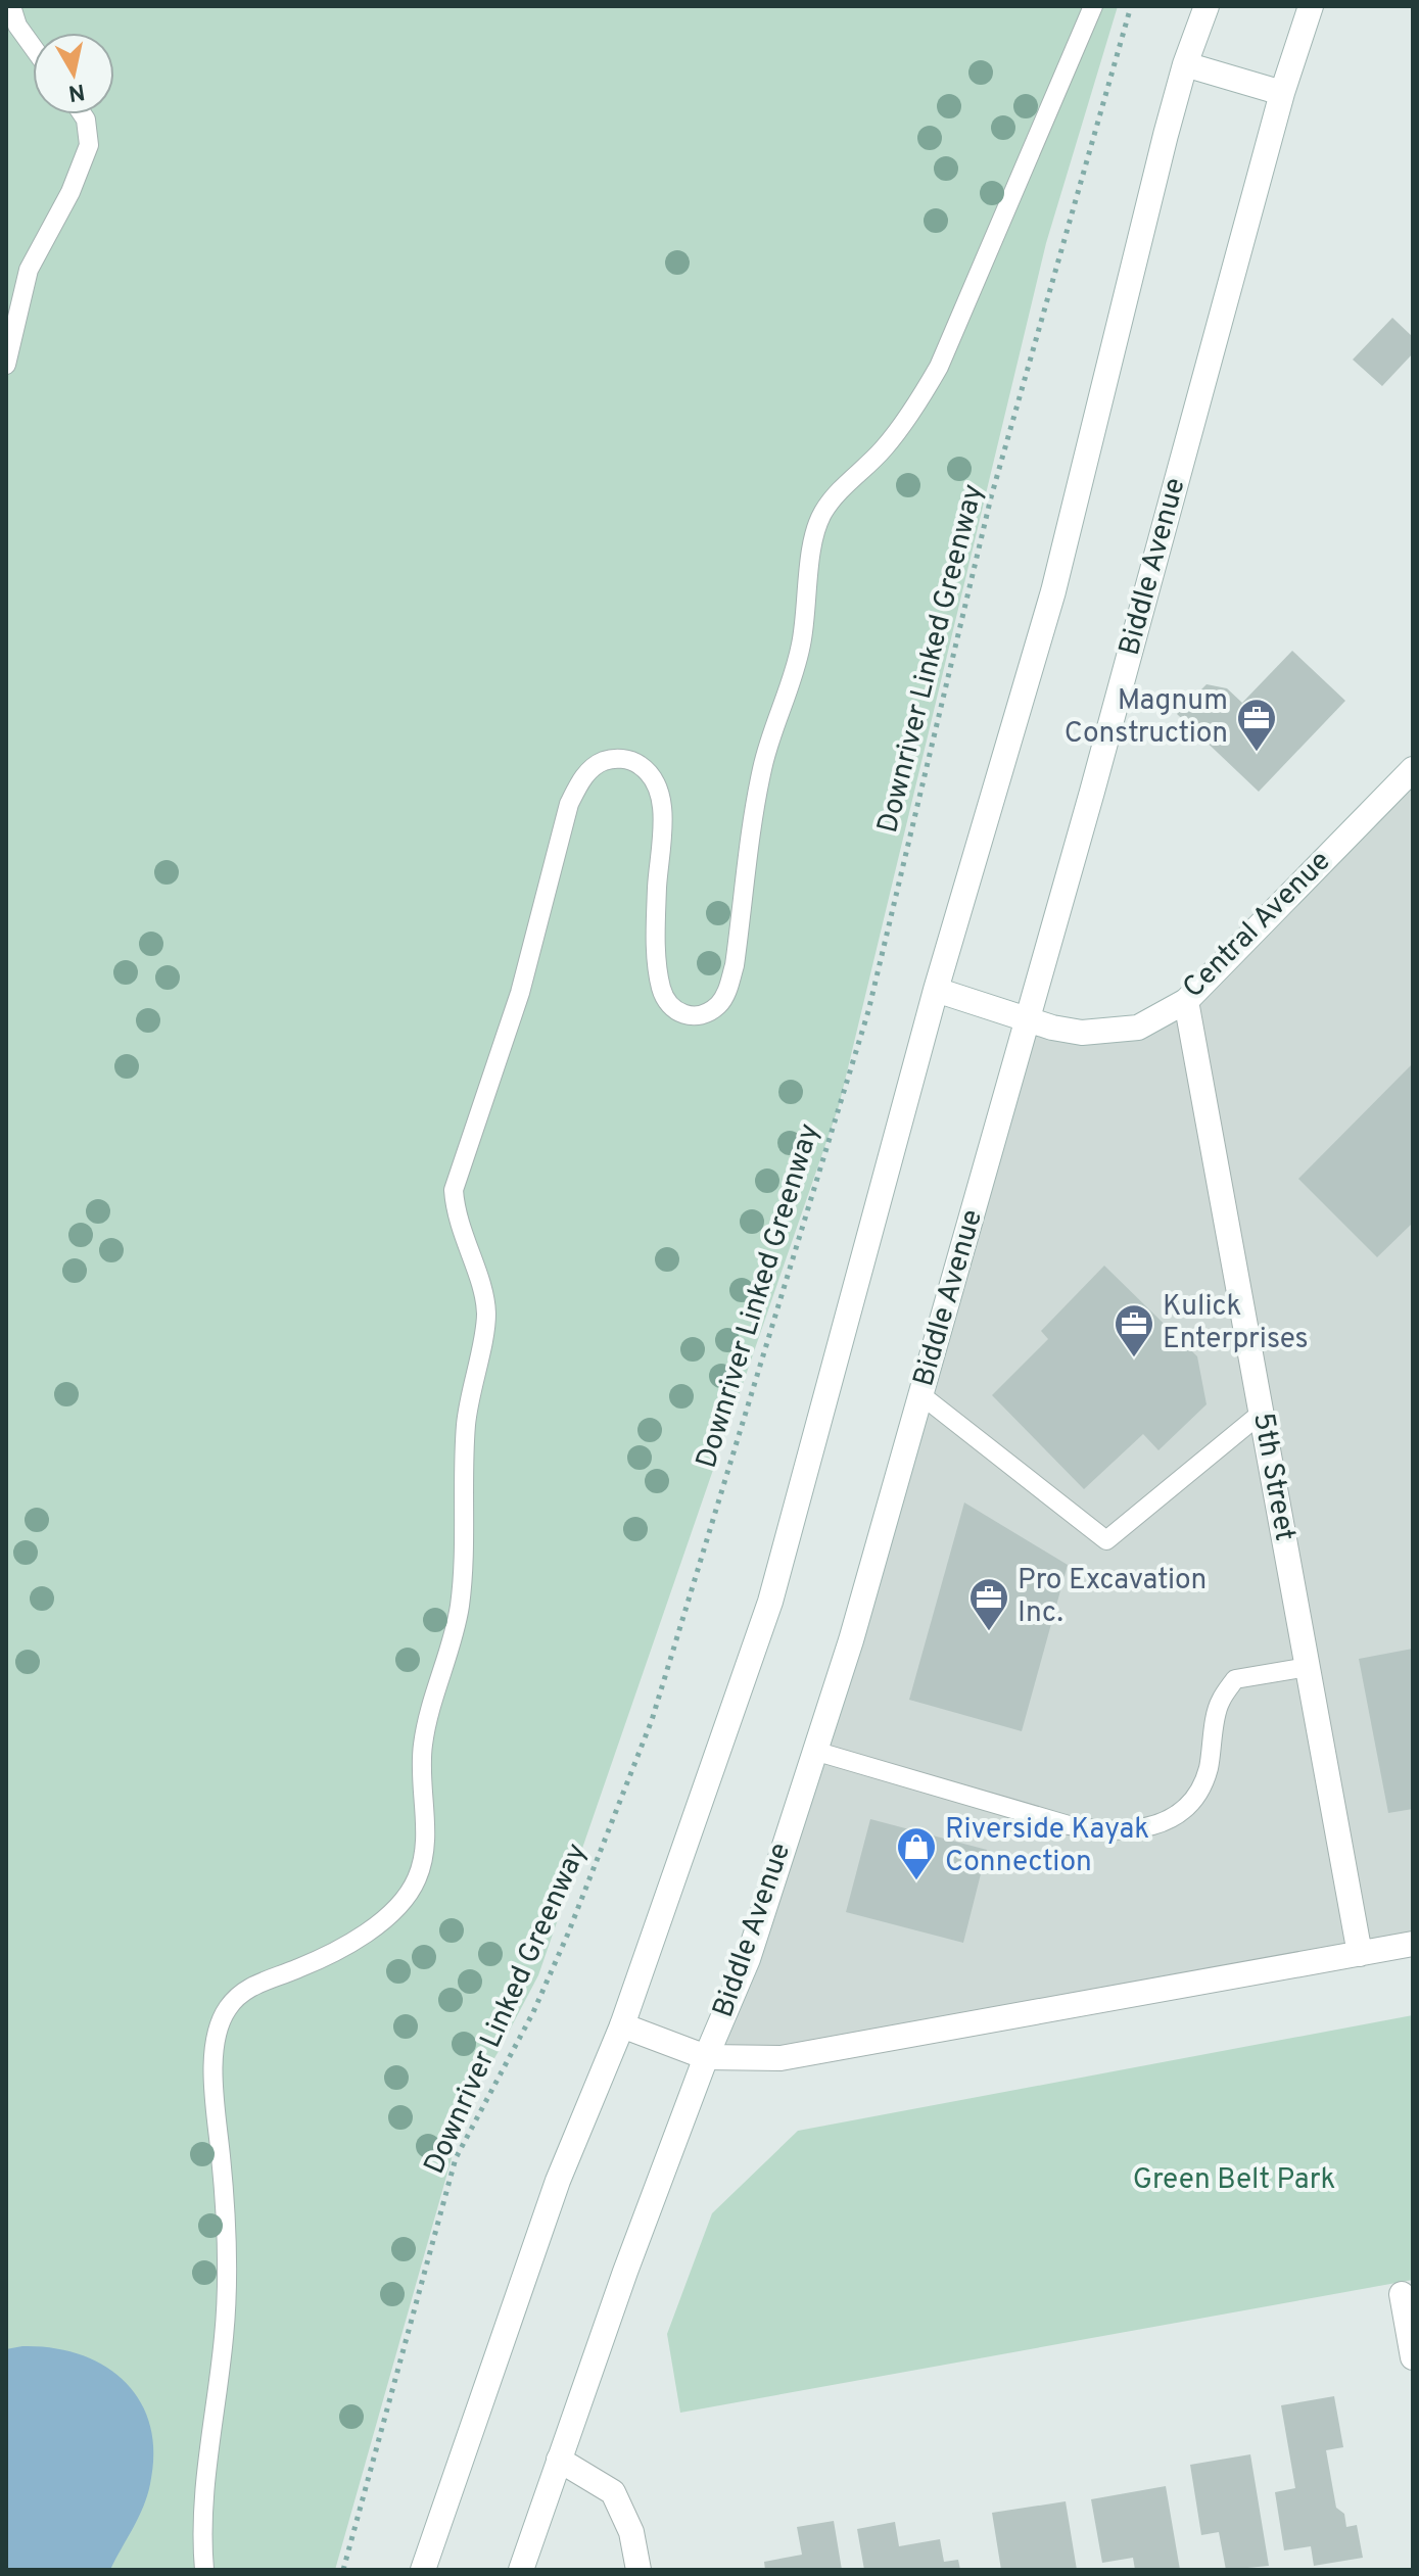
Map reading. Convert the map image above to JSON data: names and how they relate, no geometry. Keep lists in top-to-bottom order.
{
  "streets": {
    "main road": ["Biddle Avenue", "Central Avenue", "5th Street"],
    "path": ["Downriver Linked Greenway"]
  },
  "crossings": [
    ["Biddle Avenue", "Central Avenue"],
    ["Central Avenue", "5th Street"]
  ],
  "parks": ["Green Belt Park"],
  "places": {
    "office": ["Magnum Construction", "Kulick Enterprises", "Pro Excavation Inc."],
    "shop": ["Riverside Kayak Connection"]
  },
  "north": "bottom"
}
